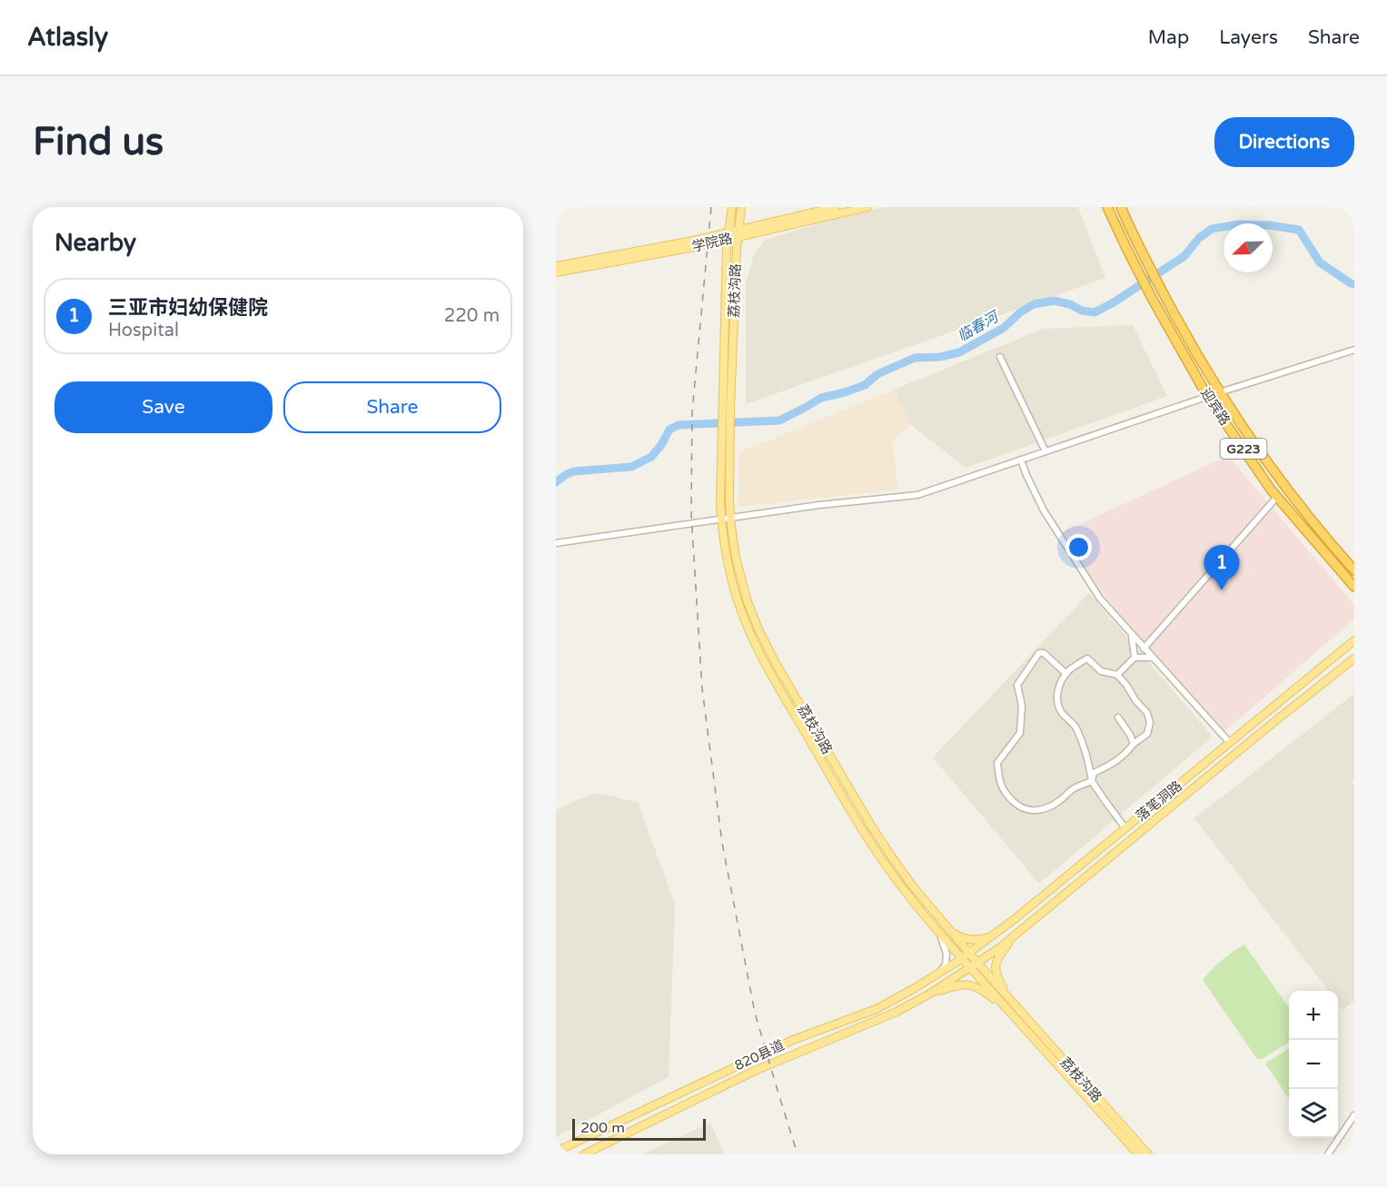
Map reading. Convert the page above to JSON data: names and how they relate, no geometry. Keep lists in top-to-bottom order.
{
  "streets": {
    "highway": ["迎宾路", "G223"],
    "main road": [
      "学院路",
      "荔枝沟路",
      "落笔洞路",
      "820县道"
    ]
  },
  "crossings": [
    ["学院路", "荔枝沟路"],
    ["荔枝沟路", "落笔洞路"],
    ["荔枝沟路", "820县道"],
    ["落笔洞路", "820县道"]
  ],
  "water": ["临春河"],
  "scale_bar": "200 m",
  "north": "bottom left",
  "page": {
    "header": "Atlasly",
    "nav": ["Map", "Layers", "Share"],
    "buttons": [
      "Directions",
      ["Save", "Share"]
    ],
    "title": "Find us",
    "heading": "Nearby",
    "list": [
      {
        "mark": "1",
        "name": "三亚市妇幼保健院",
        "note": "Hospital",
        "value": "220 m"
      }
    ],
    "pins": "1",
    "map_buttons": ["+", "−"],
    "scale": "200 m"
  }
}
